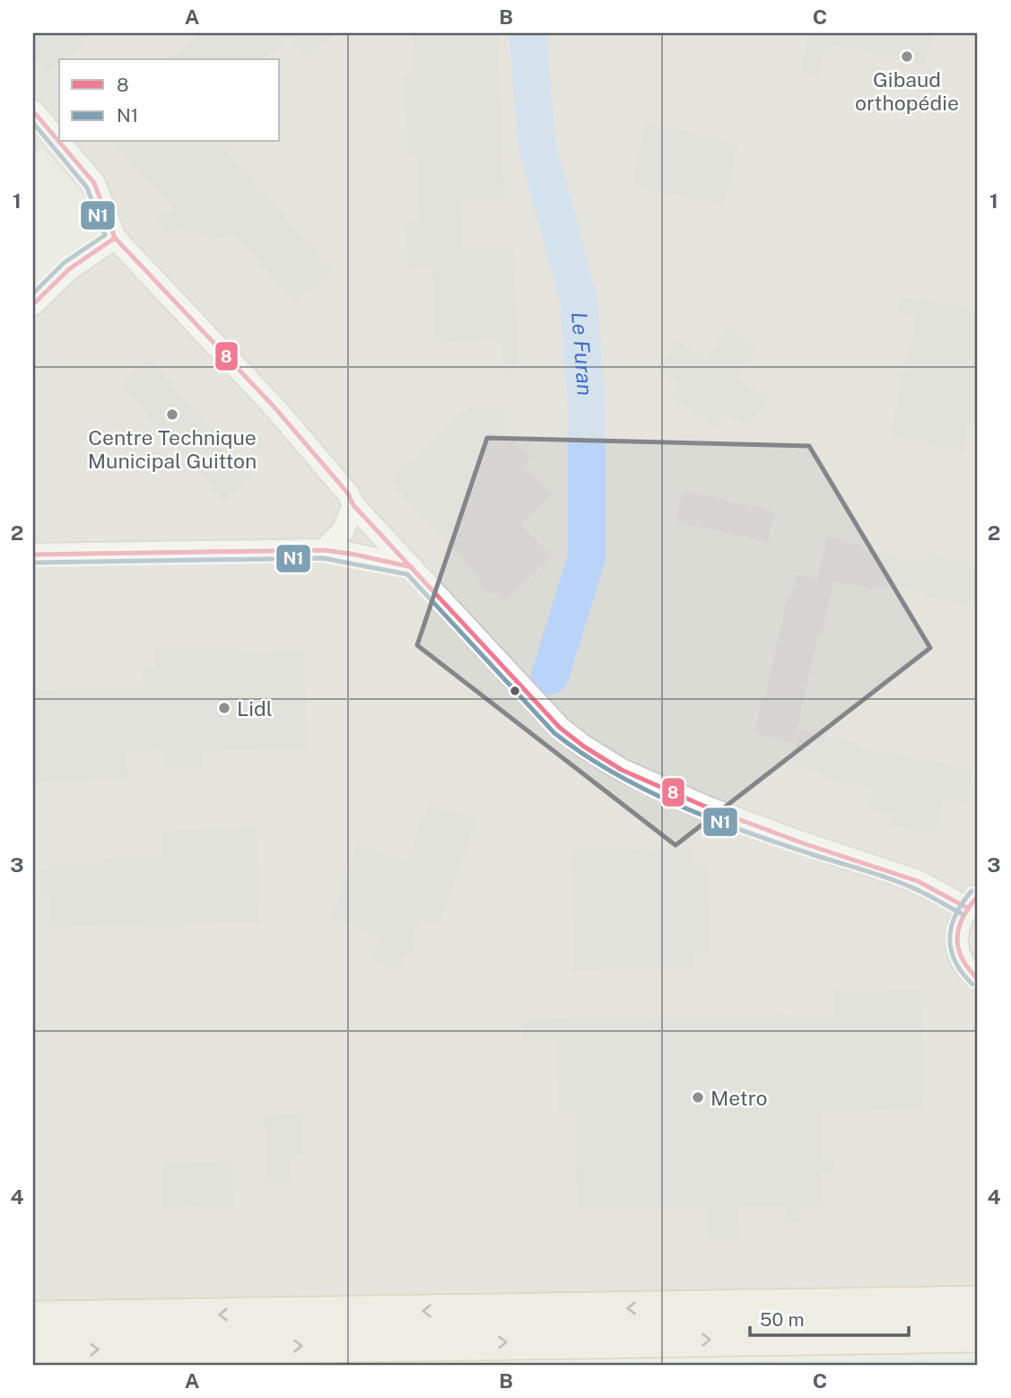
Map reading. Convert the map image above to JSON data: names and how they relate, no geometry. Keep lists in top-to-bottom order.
{
  "water": ["Le Furan"],
  "places": [
    "Gibaud orthopédie",
    "Centre Technique Municipal Guitton",
    "Lidl",
    "Metro"
  ],
  "lines": ["transit line 8", "transit line N1"],
  "legend": ["8", "N1"],
  "scale_bar": "50 m",
  "grid": {
    "columns": ["A", "B", "C"],
    "rows": [
      "1",
      "2",
      "3",
      "4"
    ]
  }
}
